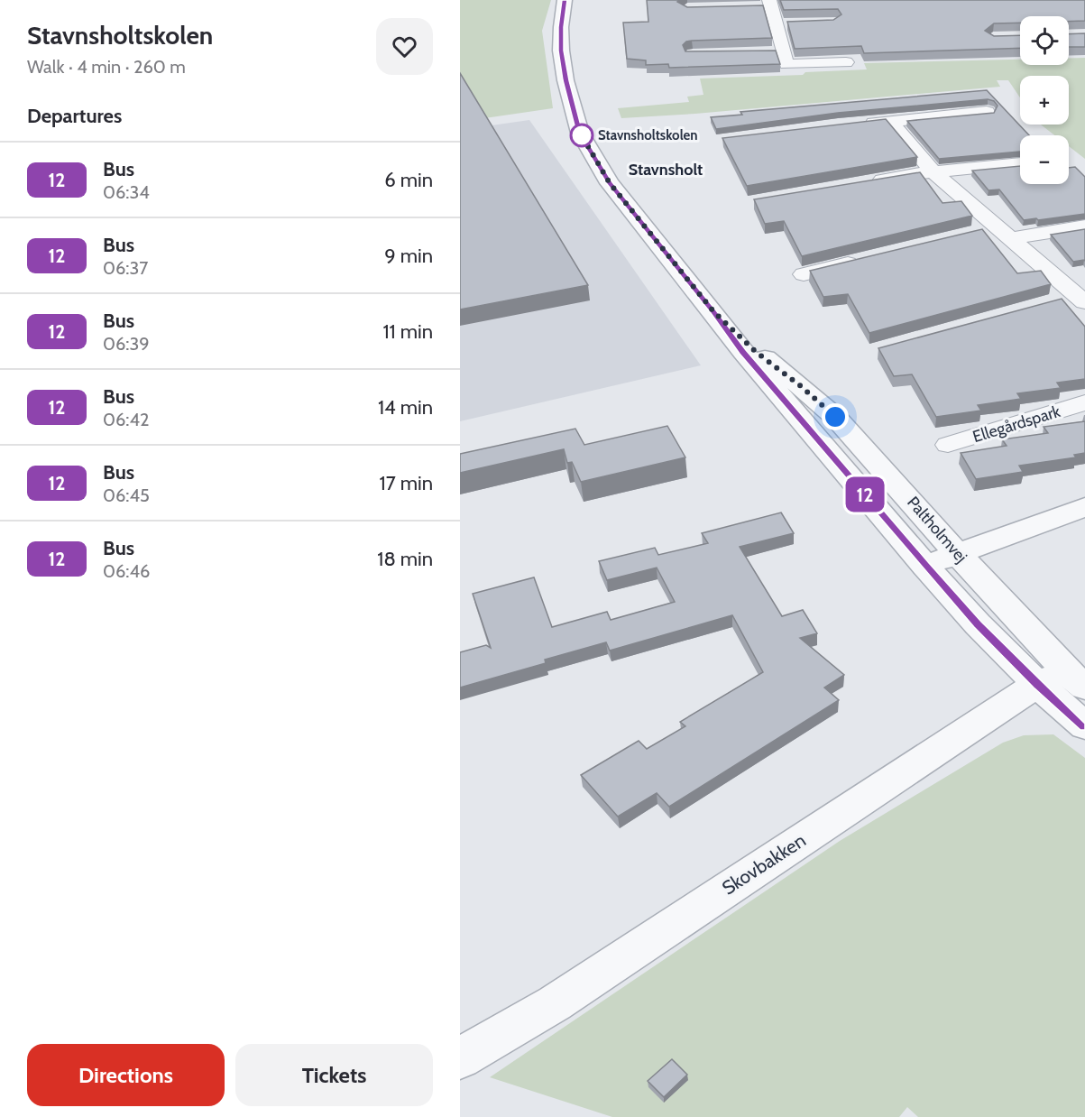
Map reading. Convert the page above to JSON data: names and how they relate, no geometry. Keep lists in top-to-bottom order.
{
  "streets": {
    "street": ["Ellegårdspark", "Paltholmvej", "Skovbakken"]
  },
  "crossings": [
    ["Paltholmvej", "Skovbakken"]
  ],
  "districts": ["Stavnsholt"],
  "places": ["Stavnsholtskolen"],
  "lines": ["bus line 12"],
  "page": {
    "heading": [
      ["Stavnsholtskolen", "Walk · 4 min · 260 m"],
      "Departures"
    ],
    "on_map": "12",
    "map_buttons": ["+", "−"],
    "list": [
      {
        "mark": "12",
        "name": "Bus",
        "note": "06:34",
        "value": "6 min"
      },
      {
        "mark": "12",
        "name": "Bus",
        "note": "06:37",
        "value": "9 min"
      },
      {
        "mark": "12",
        "name": "Bus",
        "note": "06:39",
        "value": "11 min"
      },
      {
        "mark": "12",
        "name": "Bus",
        "note": "06:42",
        "value": "14 min"
      },
      {
        "mark": "12",
        "name": "Bus",
        "note": "06:45",
        "value": "17 min"
      },
      {
        "mark": "12",
        "name": "Bus",
        "note": "06:46",
        "value": "18 min"
      }
    ],
    "buttons": ["Directions", "Tickets"]
  }
}
